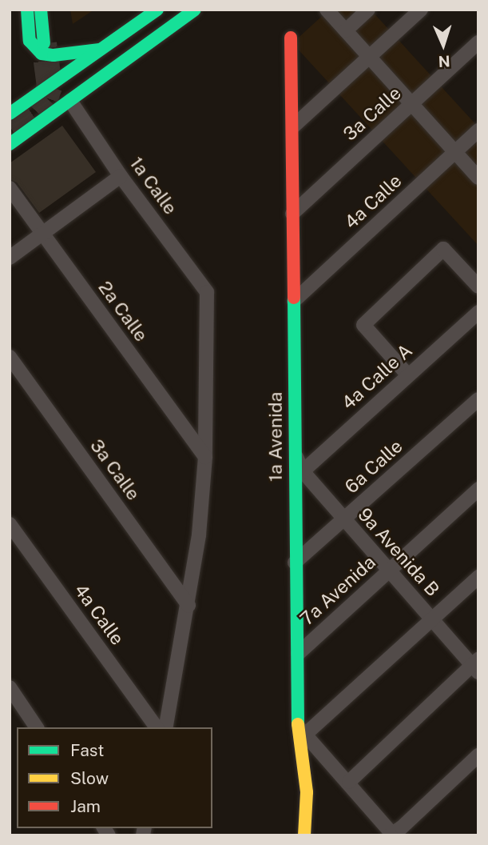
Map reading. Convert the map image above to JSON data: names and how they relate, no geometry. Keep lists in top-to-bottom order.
{
  "streets": {
    "main road": ["1a Avenida"],
    "street": [
      "3a Calle",
      "1a Calle",
      "4a Calle",
      "2a Calle",
      "4a Calle A",
      "6a Calle",
      "9a Avenida B",
      "7a Avenida"
    ]
  },
  "crossings": [
    ["3a Calle", "1a Avenida"],
    ["1a Calle", "2a Calle"],
    ["4a Calle", "1a Avenida"],
    ["4a Calle A", "9a Avenida B"],
    ["1a Avenida", "6a Calle"],
    ["1a Avenida", "9a Avenida B"],
    ["1a Avenida", "7a Avenida"],
    ["6a Calle", "9a Avenida B"],
    ["9a Avenida B", "7a Avenida"]
  ],
  "legend": ["Fast", "Slow", "Jam"],
  "north": "bottom"
}
